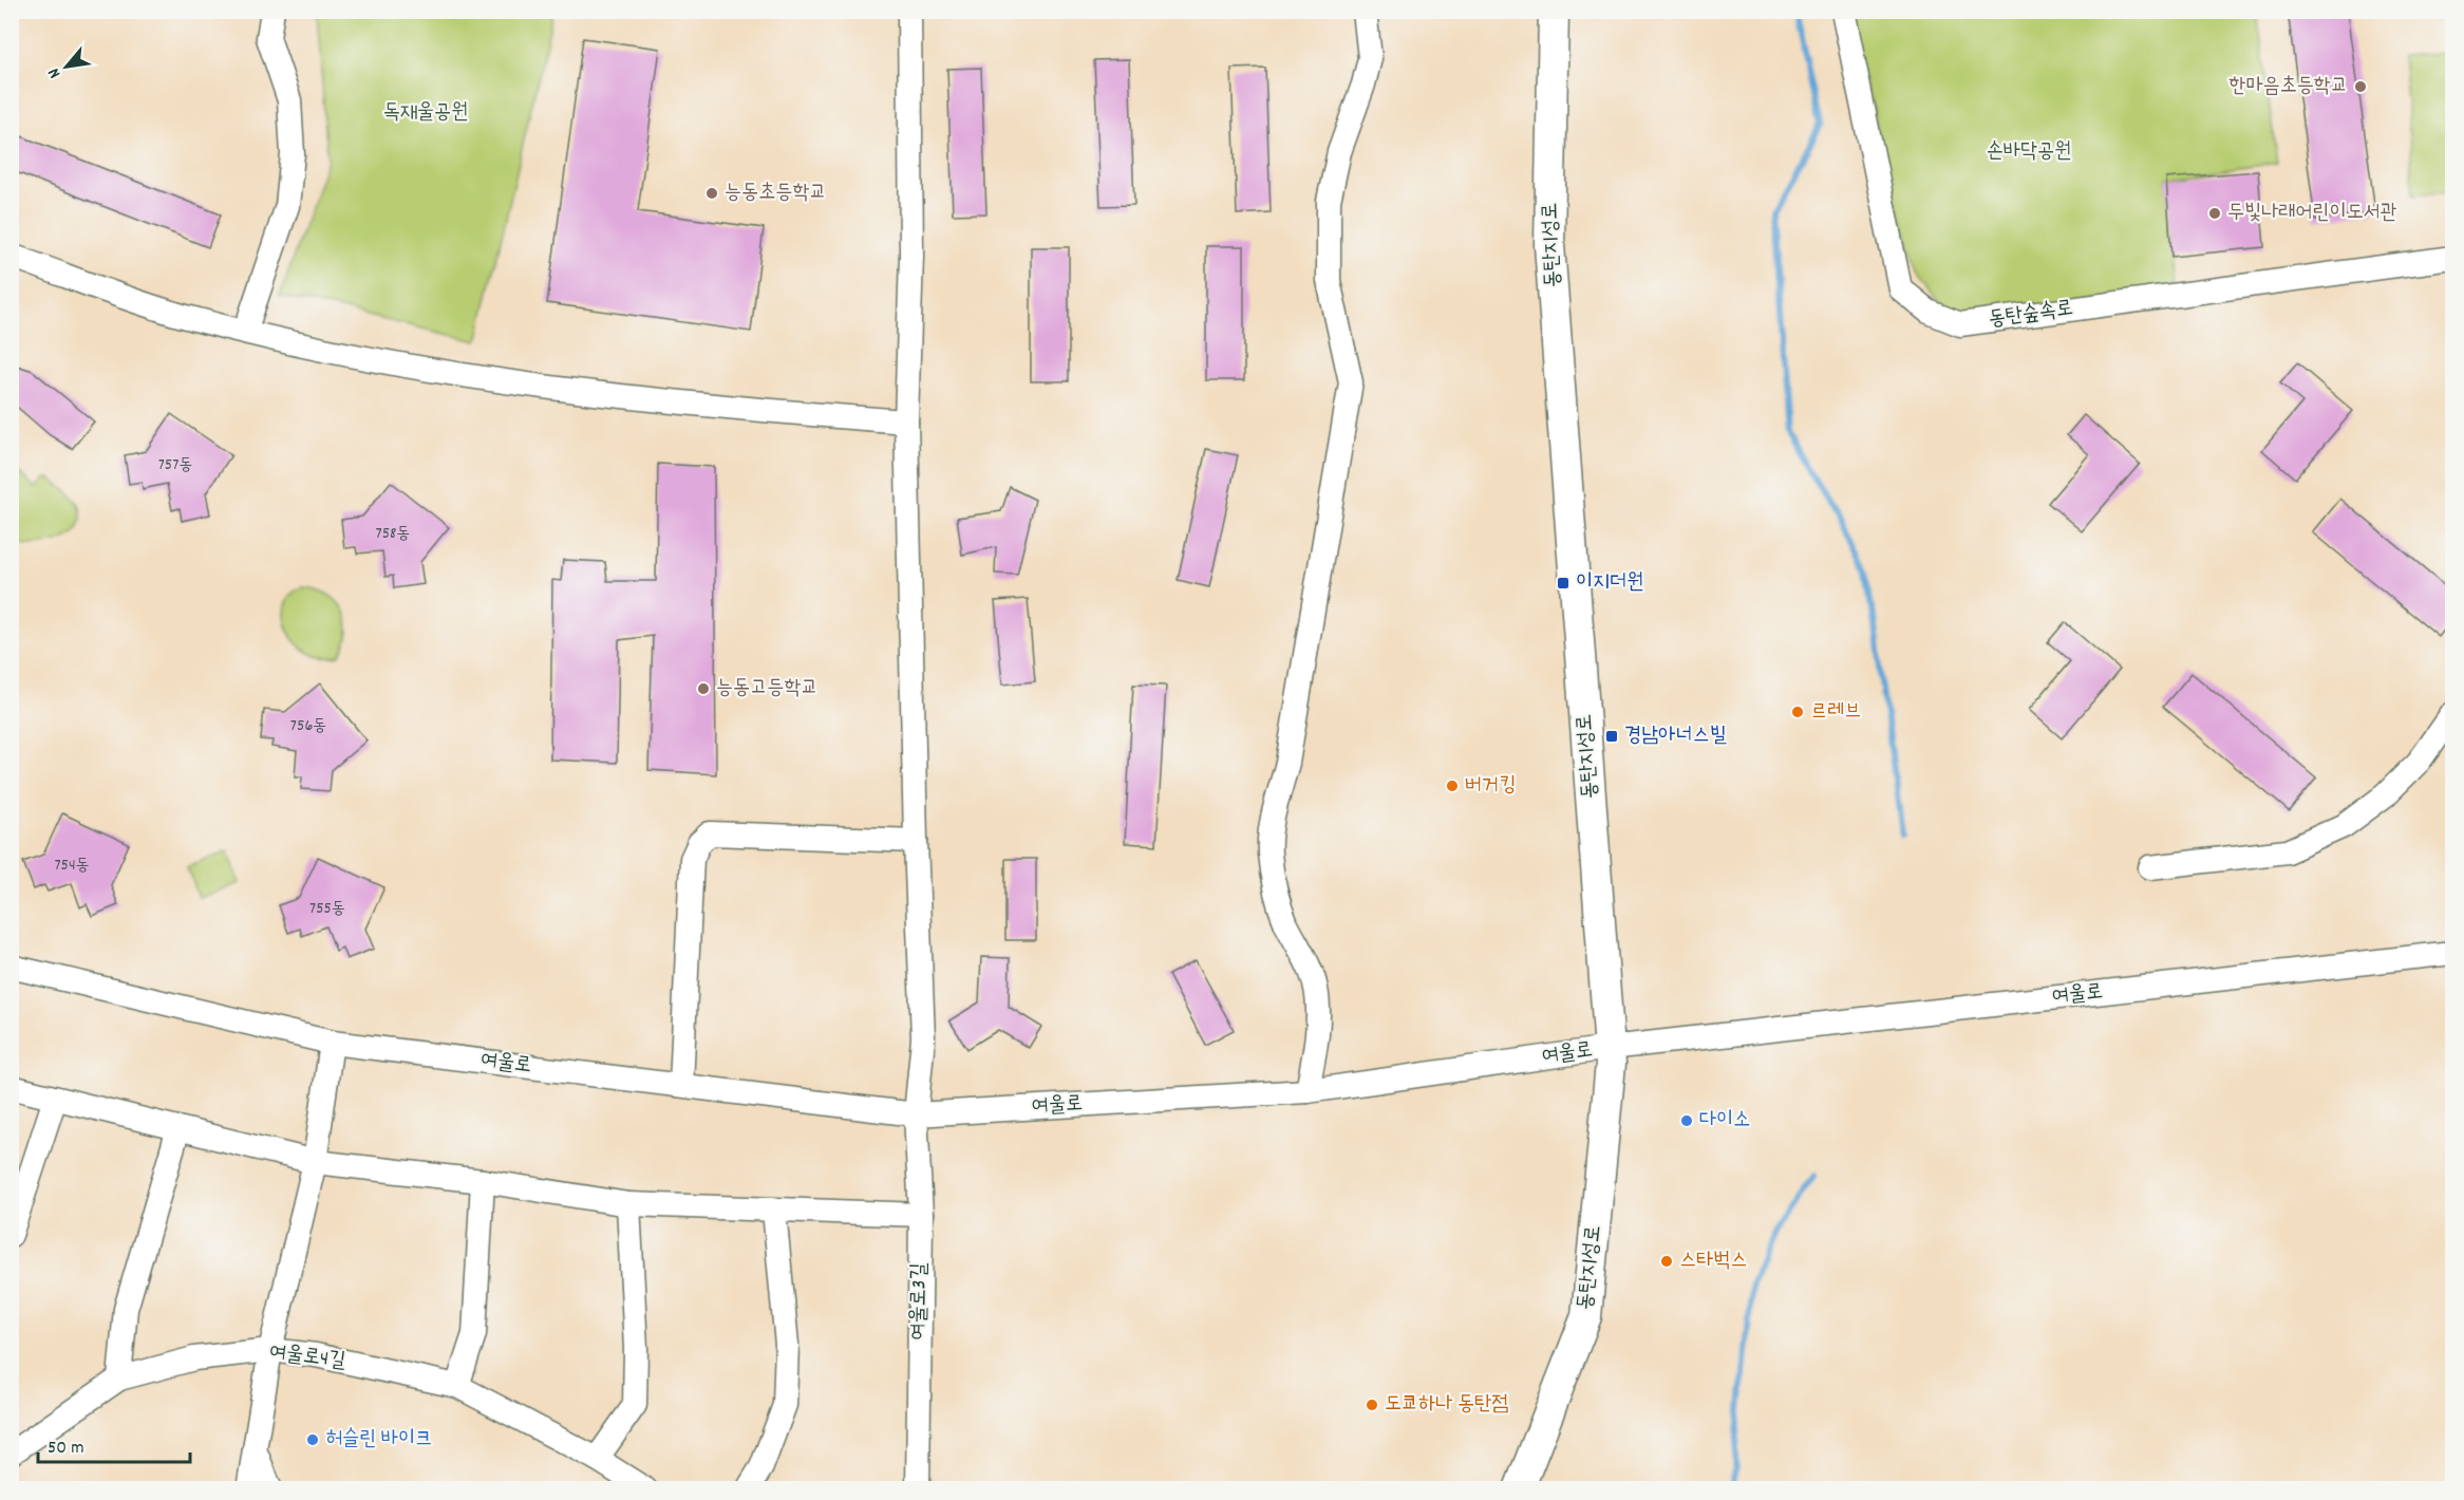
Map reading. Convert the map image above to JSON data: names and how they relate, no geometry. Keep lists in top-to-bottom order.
{
  "streets": {
    "main road": ["동탄지성로"],
    "street": [
      "동탄숲속로",
      "여울로",
      "여울로3길",
      "여울로4길"
    ]
  },
  "crossings": [
    ["동탄지성로", "여울로"],
    ["여울로", "여울로3길"]
  ],
  "parks": ["독재울공원", "손바닥공원"],
  "places": {
    "other": [
      "한마음초등학교",
      "능동초등학교",
      "두빛나래어린이도서관",
      "능동고등학교",
      "르레브",
      "버거킹",
      "다이소",
      "스타벅스",
      "도쿄하나 동탄점",
      "허슬린 바이크"
    ],
    "transit": ["이지더원", "경남아너스빌"]
  },
  "house_numbers": [
    "757동",
    "758동",
    "756동",
    "754동",
    "755동"
  ],
  "scale_bar": "50 m",
  "north": "bottom left"
}
